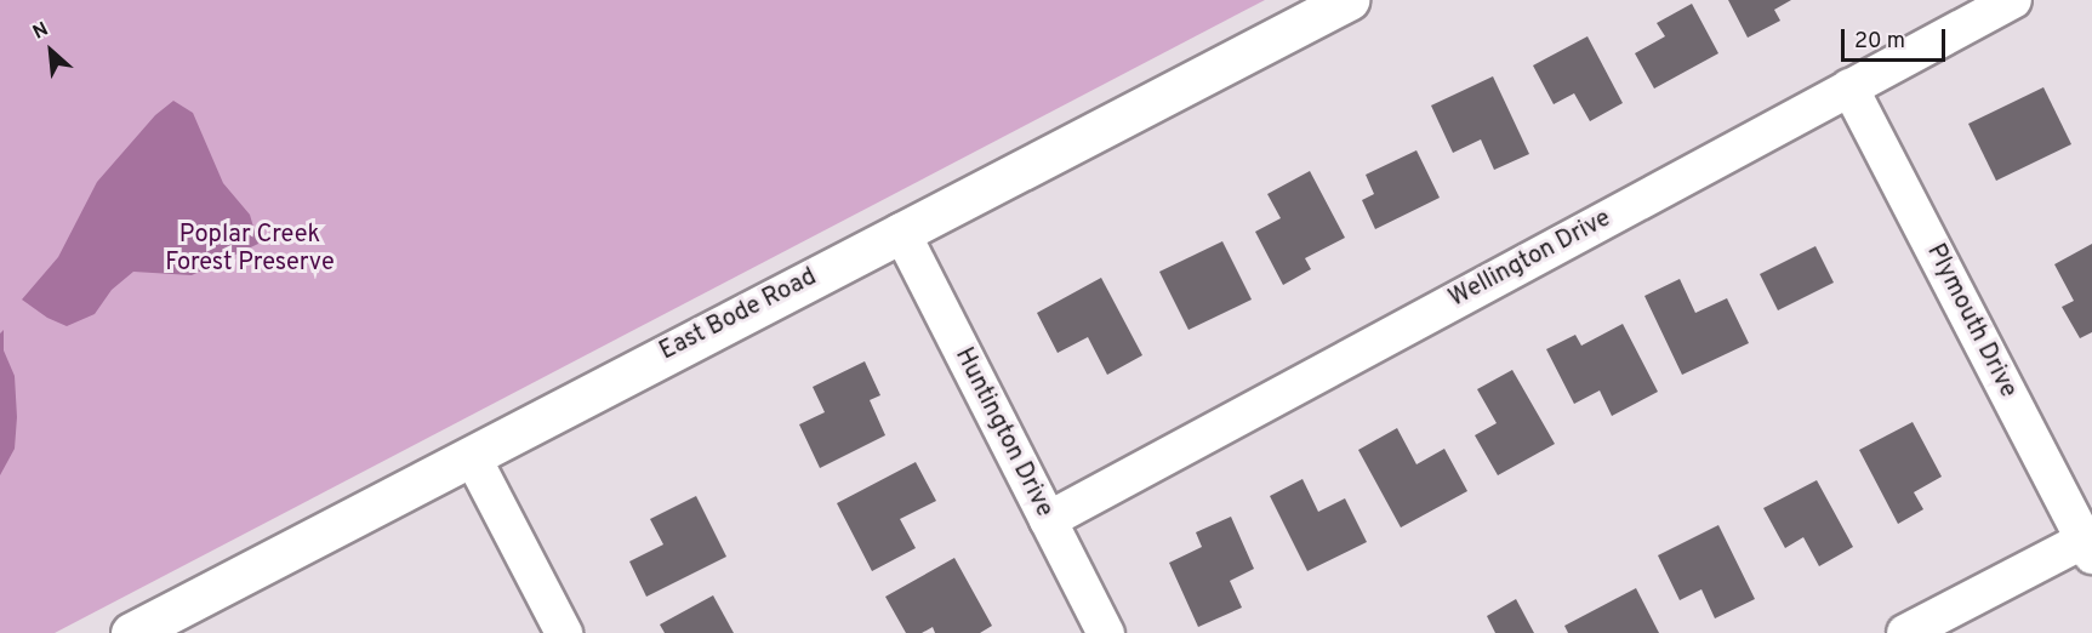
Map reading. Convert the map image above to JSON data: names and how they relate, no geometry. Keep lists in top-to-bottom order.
{
  "streets": {
    "street": [
      "Wellington Drive",
      "East Bode Road",
      "Plymouth Drive",
      "Huntington Drive"
    ]
  },
  "crossings": [
    ["Wellington Drive", "Plymouth Drive"],
    ["Wellington Drive", "Huntington Drive"],
    ["East Bode Road", "Huntington Drive"]
  ],
  "parks": ["Poplar Creek Forest Preserve"],
  "scale_bar": "20 m",
  "north": "top left"
}
